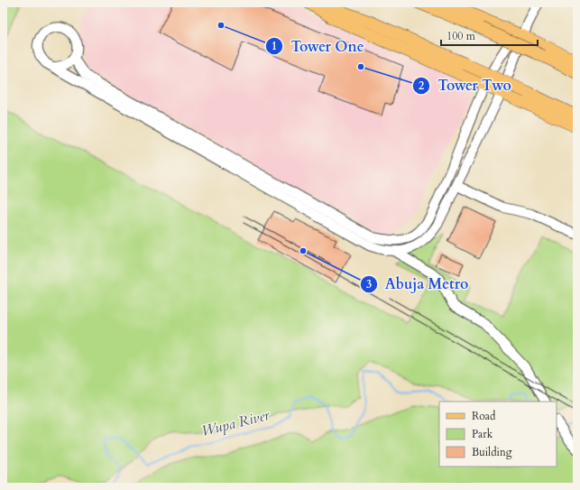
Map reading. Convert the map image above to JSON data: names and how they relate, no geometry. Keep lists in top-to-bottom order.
{
  "water": ["Wupa River"],
  "places": ["Tower One", "Tower Two", "Abuja Metro"],
  "legend": ["Road", "Park", "Building"],
  "scale_bar": "100 m"
}
